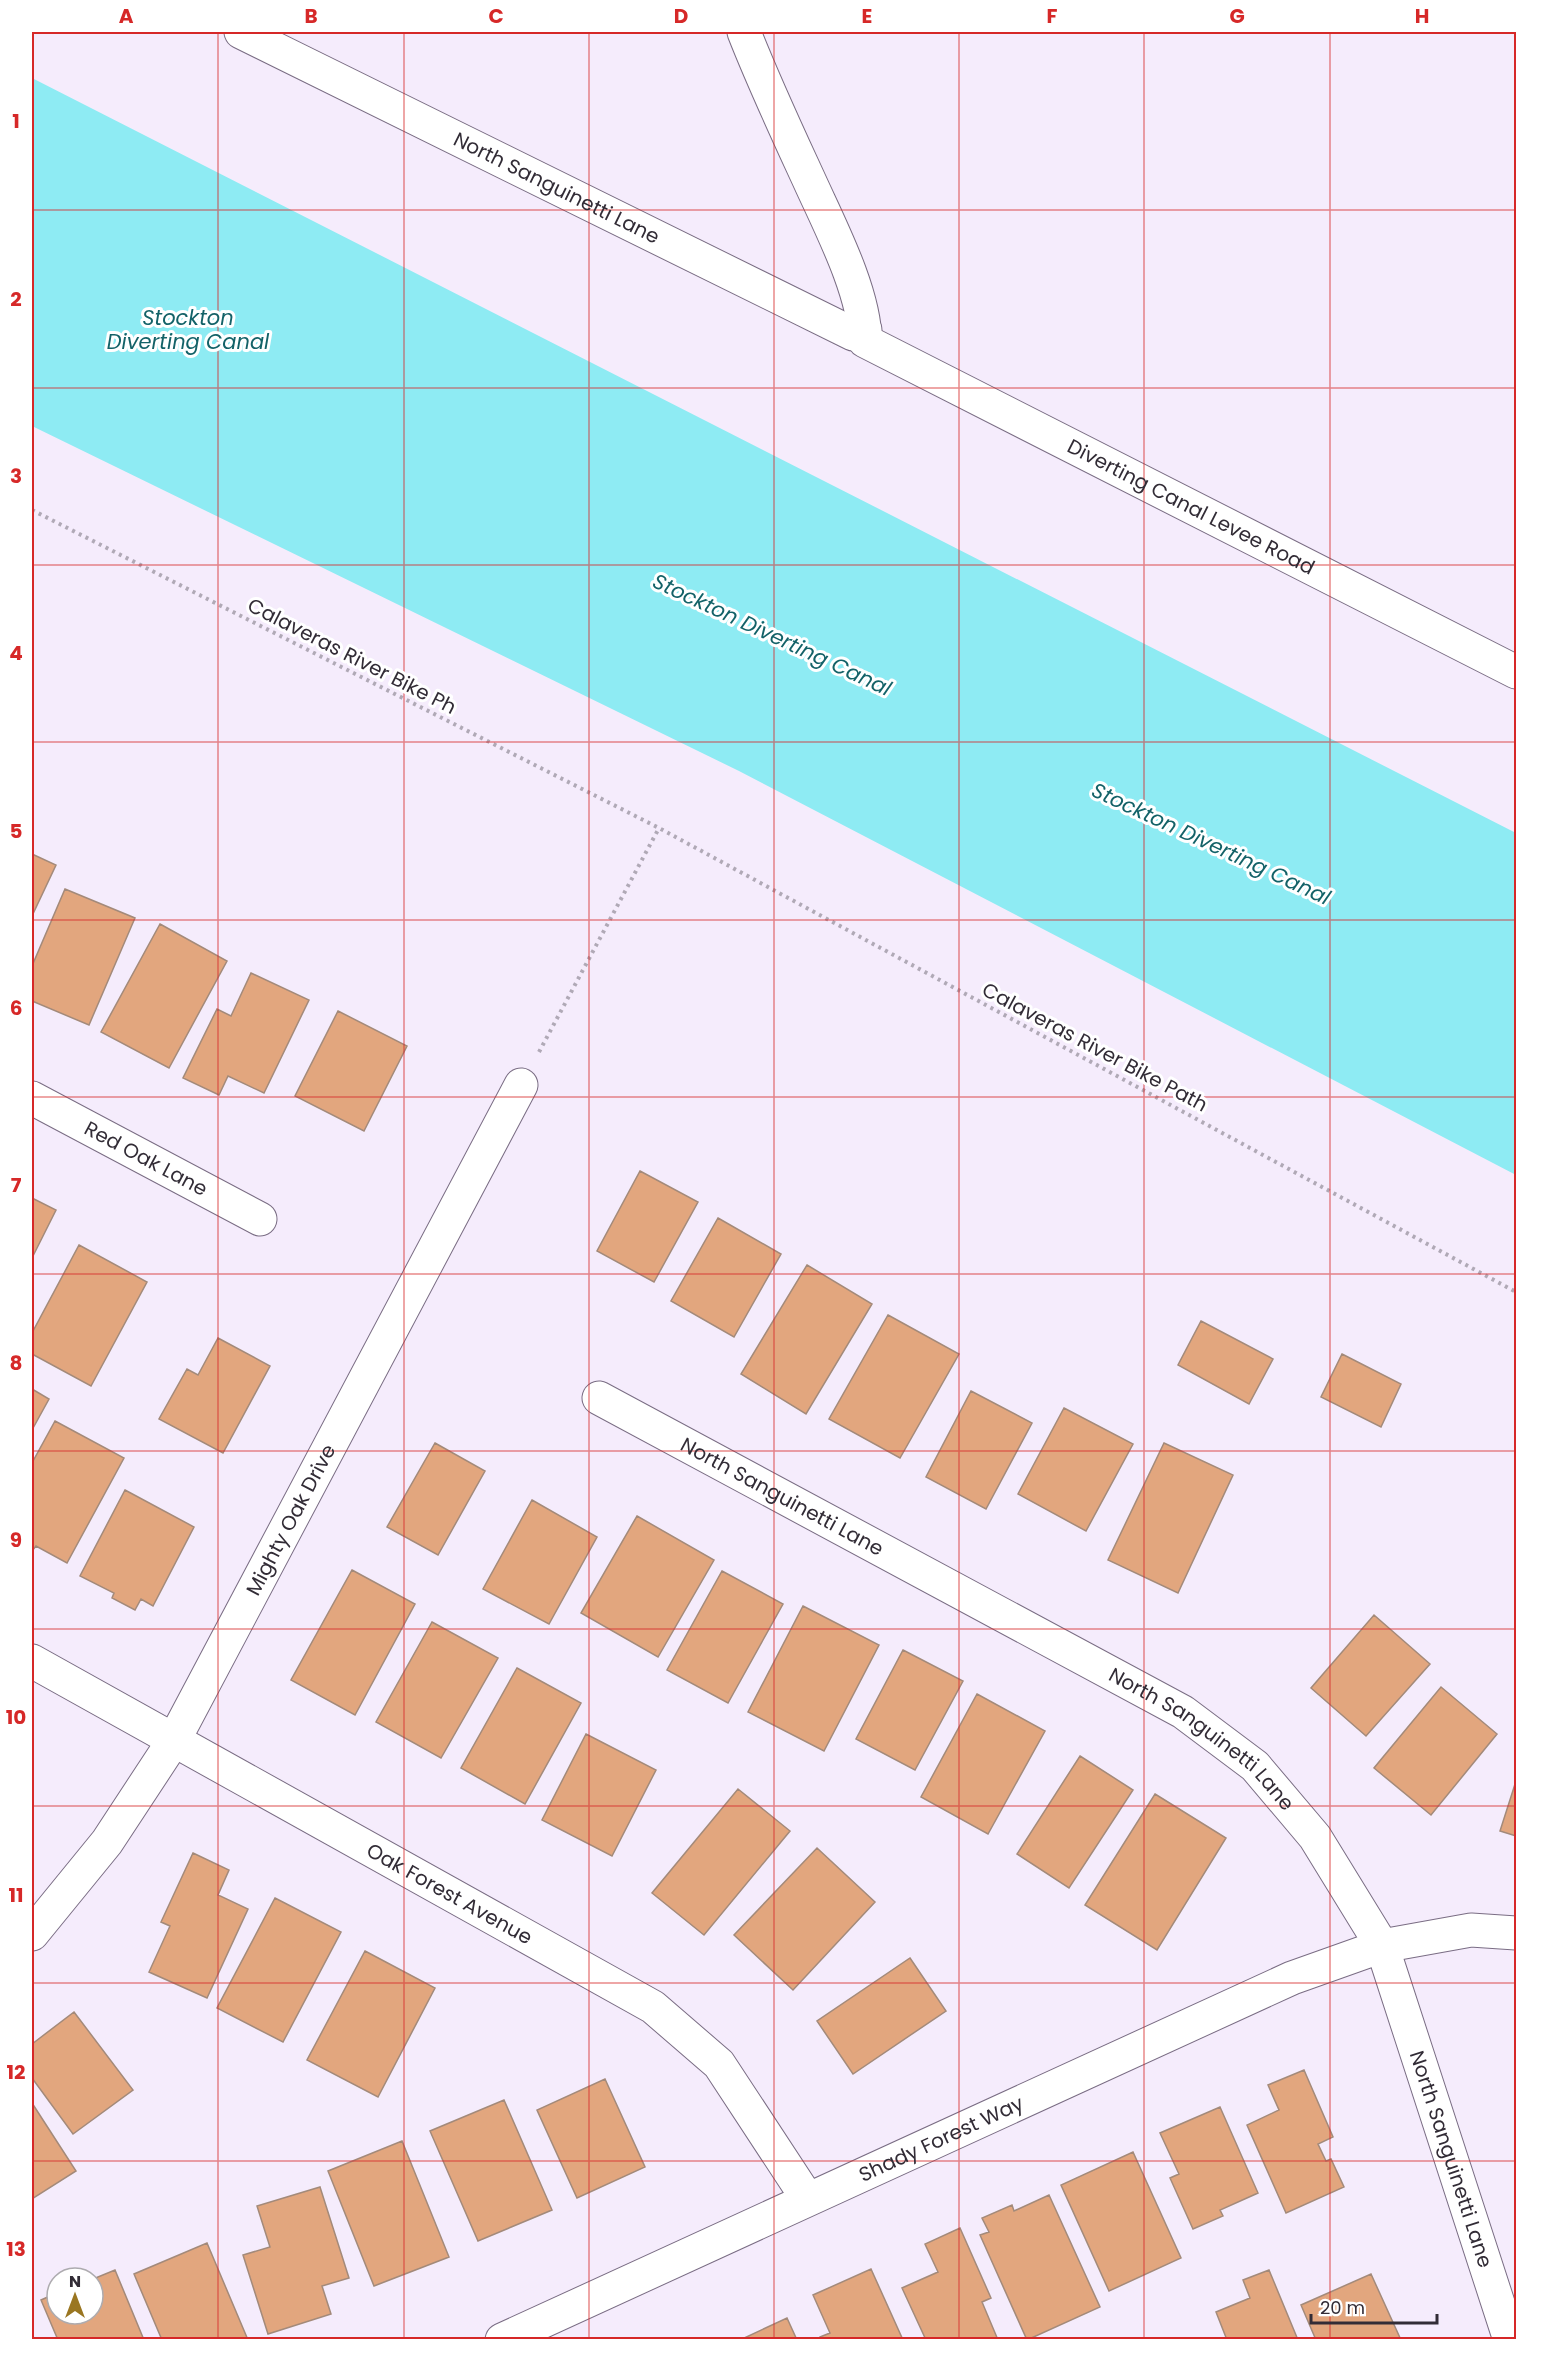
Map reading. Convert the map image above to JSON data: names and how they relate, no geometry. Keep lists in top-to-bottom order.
{
  "streets": {
    "street": [
      "North Sanguinetti Lane",
      "Diverting Canal Levee Road",
      "Red Oak Lane",
      "Mighty Oak Drive",
      "Oak Forest Avenue",
      "Shady Forest Way"
    ],
    "path": ["Calaveras River Bike Ph", "Calaveras River Bike Path"]
  },
  "crossings": [
    ["North Sanguinetti Lane", "Diverting Canal Levee Road"],
    ["North Sanguinetti Lane", "Shady Forest Way"],
    ["Calaveras River Bike Ph", "Calaveras River Bike Path"],
    ["Mighty Oak Drive", "Oak Forest Avenue"],
    ["Oak Forest Avenue", "Shady Forest Way"]
  ],
  "water": ["Stockton Diverting Canal"],
  "scale_bar": "20 m",
  "north": "top",
  "grid": {
    "columns": [
      "A",
      "B",
      "C",
      "D",
      "E",
      "F",
      "G",
      "H"
    ],
    "rows": [
      "1",
      "2",
      "3",
      "4",
      "5",
      "6",
      "7",
      "8",
      "9",
      "10",
      "11",
      "12",
      "13"
    ]
  }
}
